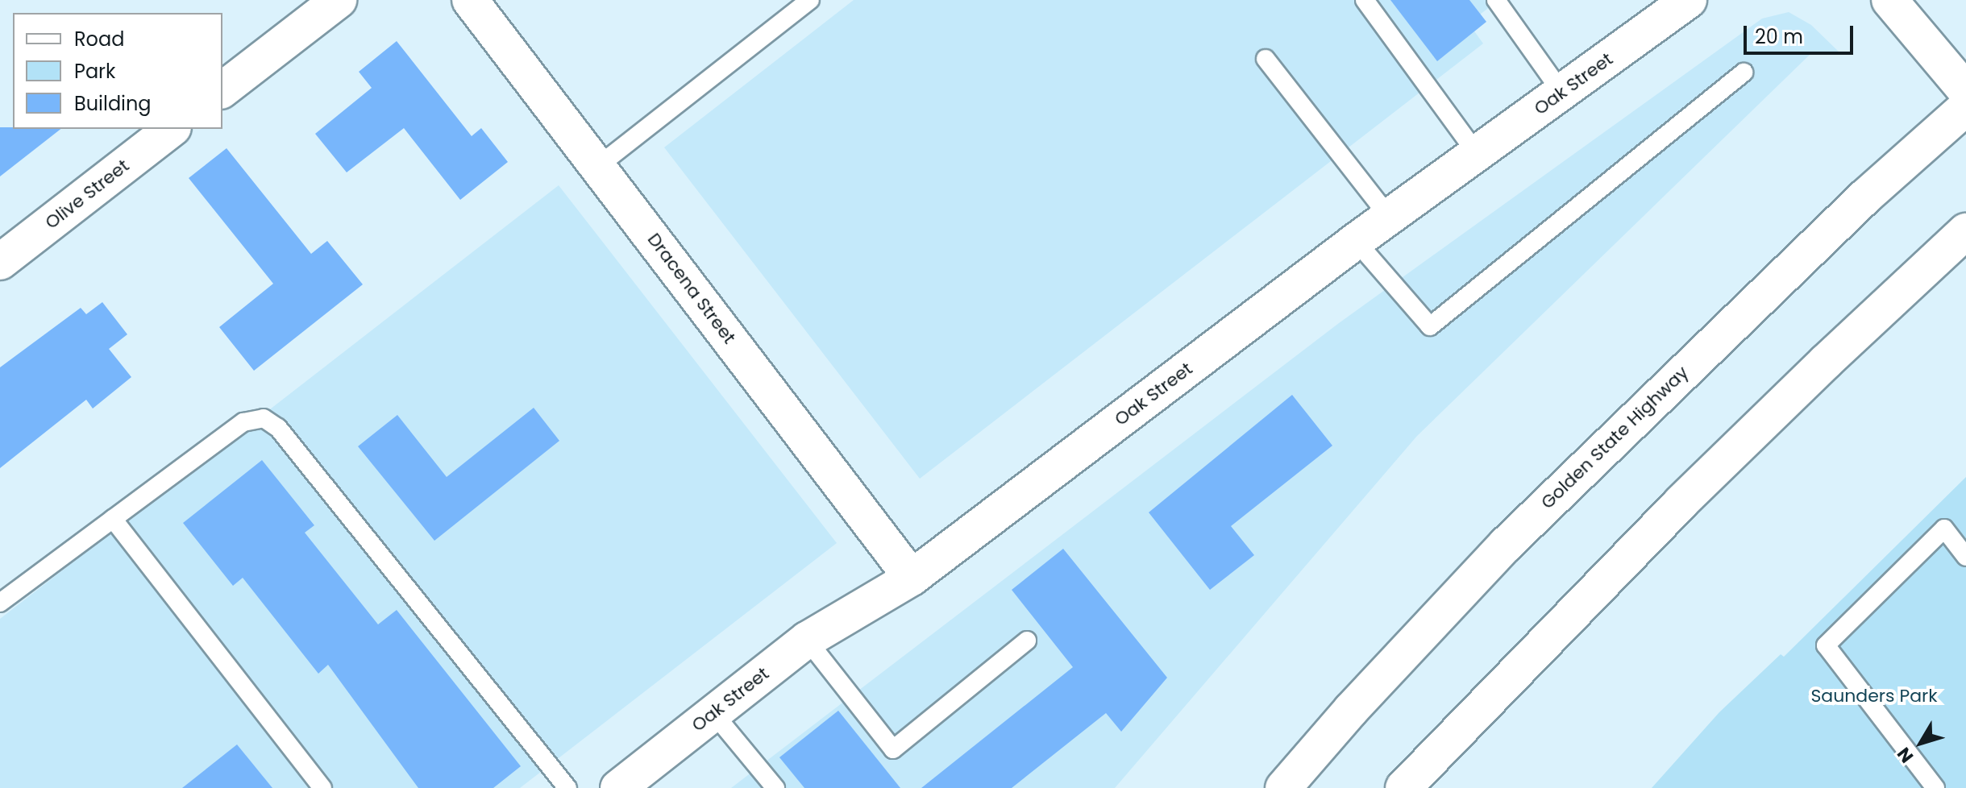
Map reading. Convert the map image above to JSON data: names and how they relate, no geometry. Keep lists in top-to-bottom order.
{
  "streets": {
    "main road": [
      "Oak Street",
      "Olive Street",
      "Dracena Street",
      "Golden State Highway"
    ]
  },
  "crossings": [
    ["Oak Street", "Dracena Street"]
  ],
  "parks": ["Saunders Park"],
  "legend": ["Road", "Park", "Building"],
  "scale_bar": "20 m",
  "north": "bottom left"
}
